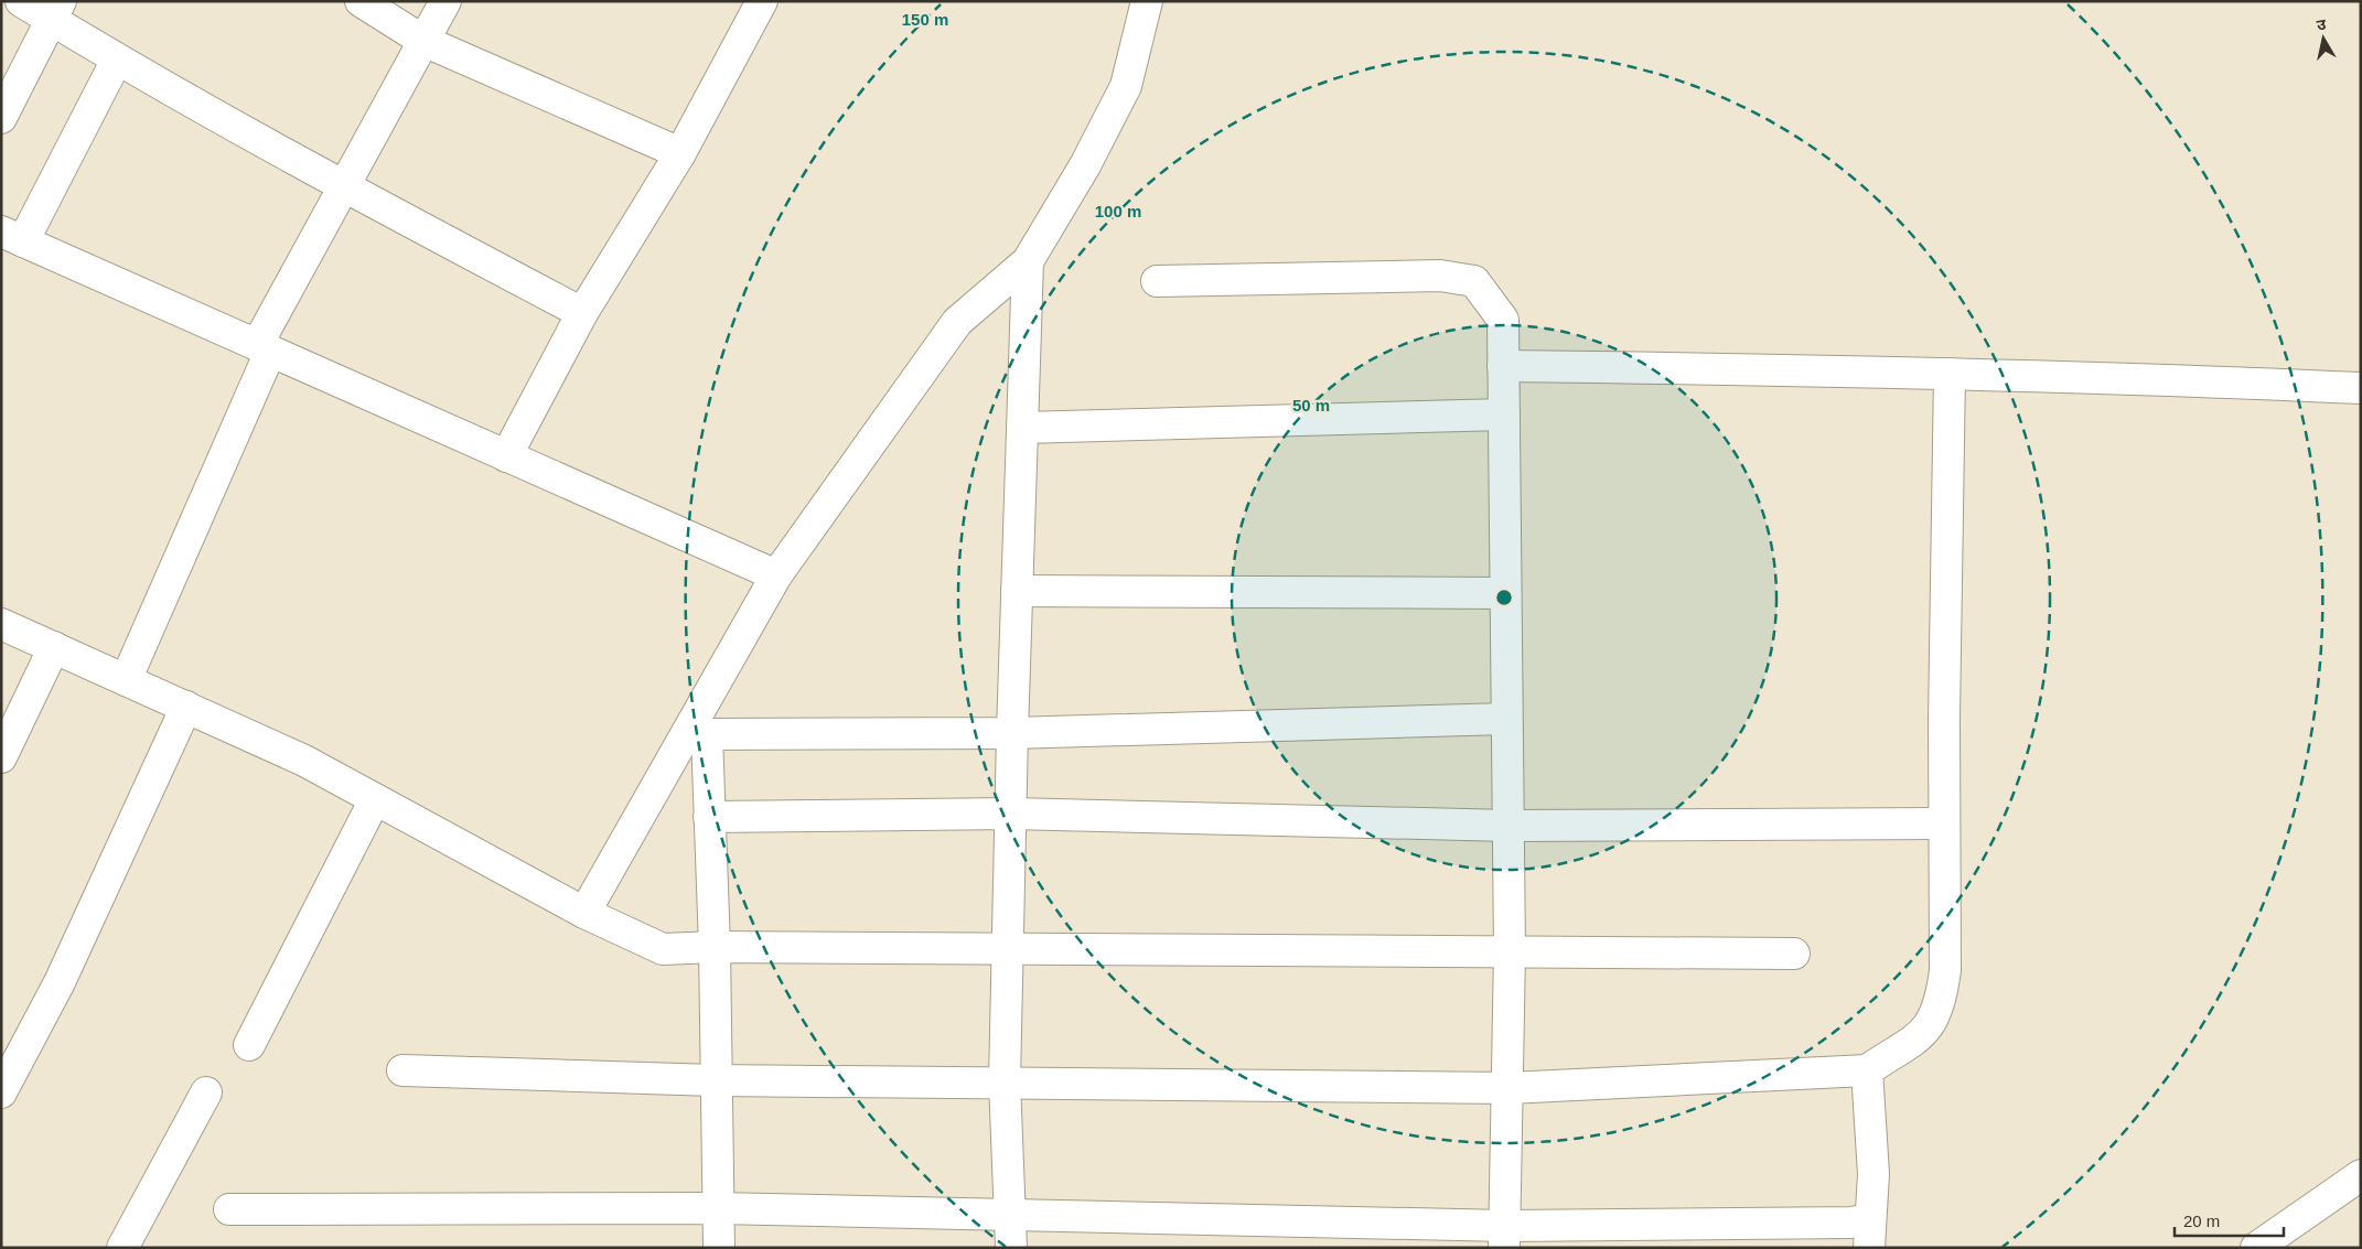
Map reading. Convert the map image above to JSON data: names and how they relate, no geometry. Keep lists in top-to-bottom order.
{
  "scale_bar": "20 m",
  "north": "top",
  "rings": ["150 m", "100 m", "50 m"]
}
